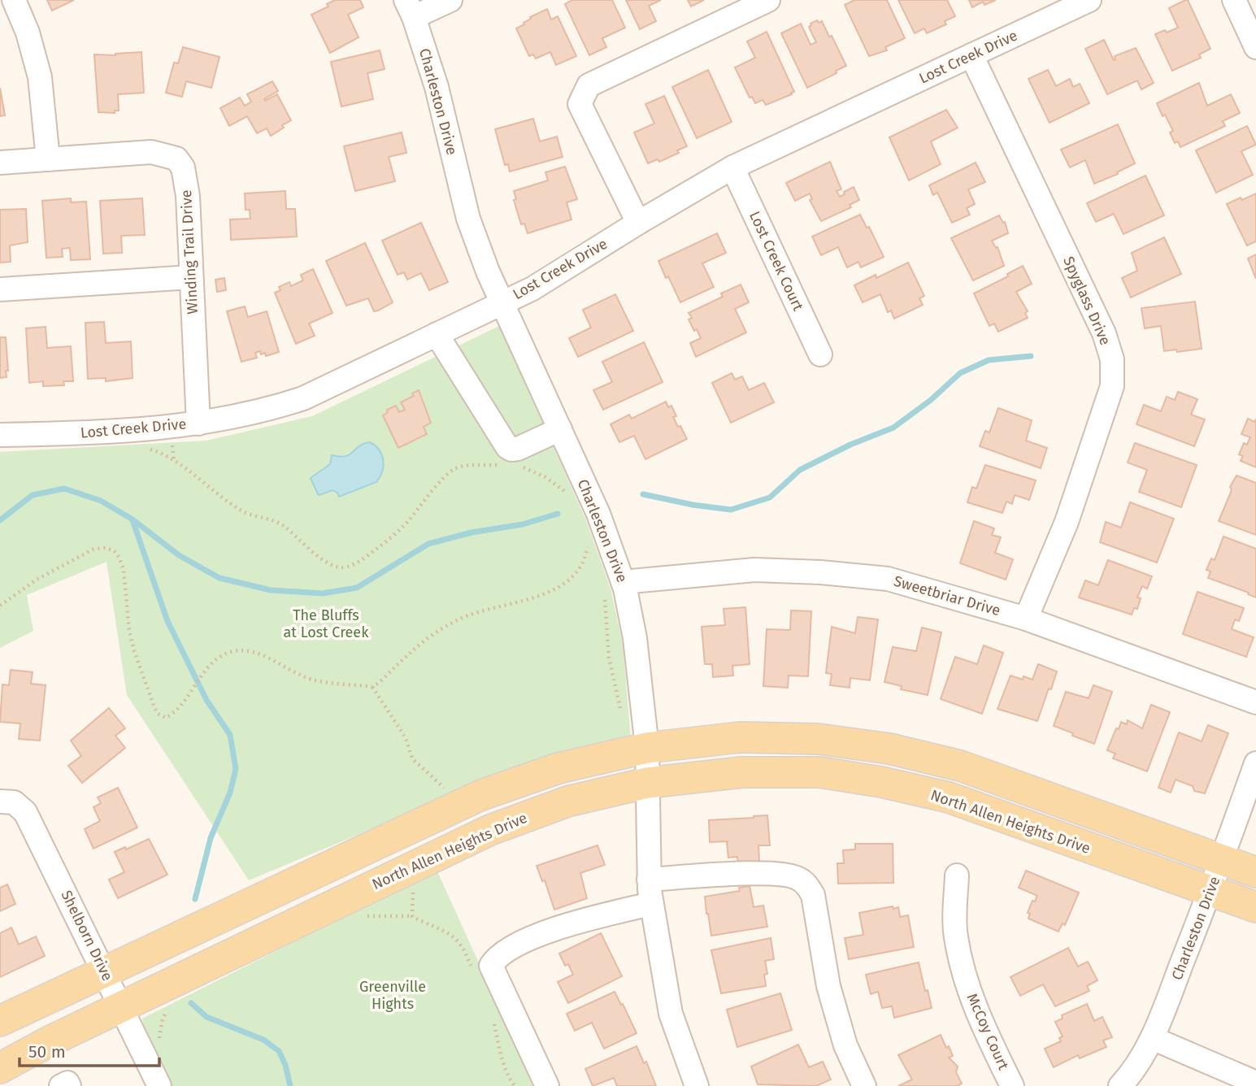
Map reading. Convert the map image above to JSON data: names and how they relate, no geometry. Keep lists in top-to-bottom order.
{
  "streets": {
    "main road": ["North Allen Heights Drive"],
    "street": [
      "Lost Creek Drive",
      "Charleston Drive",
      "Winding Trail Drive",
      "Lost Creek Court",
      "Spyglass Drive",
      "Sweetbriar Drive",
      "Shelborn Drive",
      "McCoy Court"
    ]
  },
  "crossings": [
    ["Lost Creek Drive", "Charleston Drive"],
    ["Lost Creek Drive", "Winding Trail Drive"],
    ["Lost Creek Drive", "Lost Creek Court"],
    ["Lost Creek Drive", "Spyglass Drive"],
    ["Charleston Drive", "Sweetbriar Drive"],
    ["Charleston Drive", "North Allen Heights Drive"],
    ["Spyglass Drive", "Sweetbriar Drive"],
    ["North Allen Heights Drive", "Shelborn Drive"]
  ],
  "parks": ["The Bluffs at Lost Creek", "Greenville Hights"],
  "scale_bar": "50 m"
}
